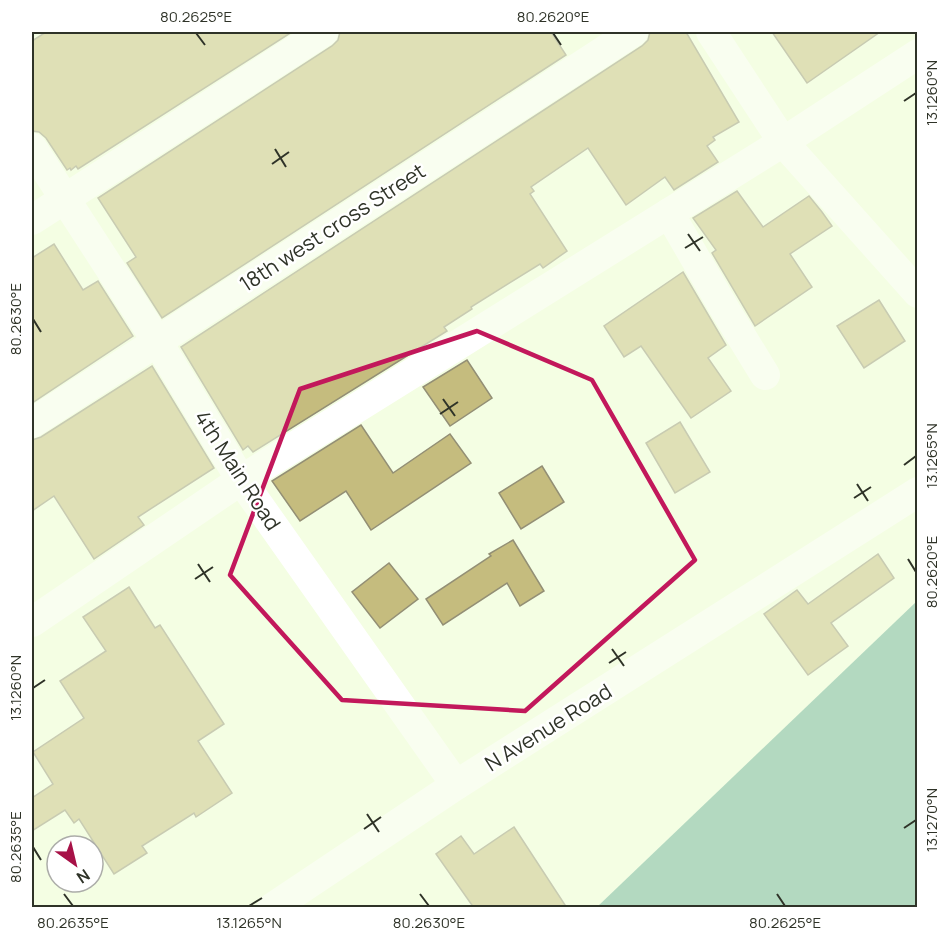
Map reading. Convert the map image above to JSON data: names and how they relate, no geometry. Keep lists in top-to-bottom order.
{
  "streets": {
    "street": ["18th west cross Street", "4th Main Road", "N Avenue Road"]
  },
  "crossings": [
    ["18th west cross Street", "4th Main Road"],
    ["4th Main Road", "N Avenue Road"]
  ],
  "north": "bottom right",
  "coordinates": [
    "80.2625°E",
    "80.2620°E",
    "13.1260°N",
    "80.2630°E",
    "13.1265°N",
    "13.1270°N",
    "80.2635°E"
  ]
}
